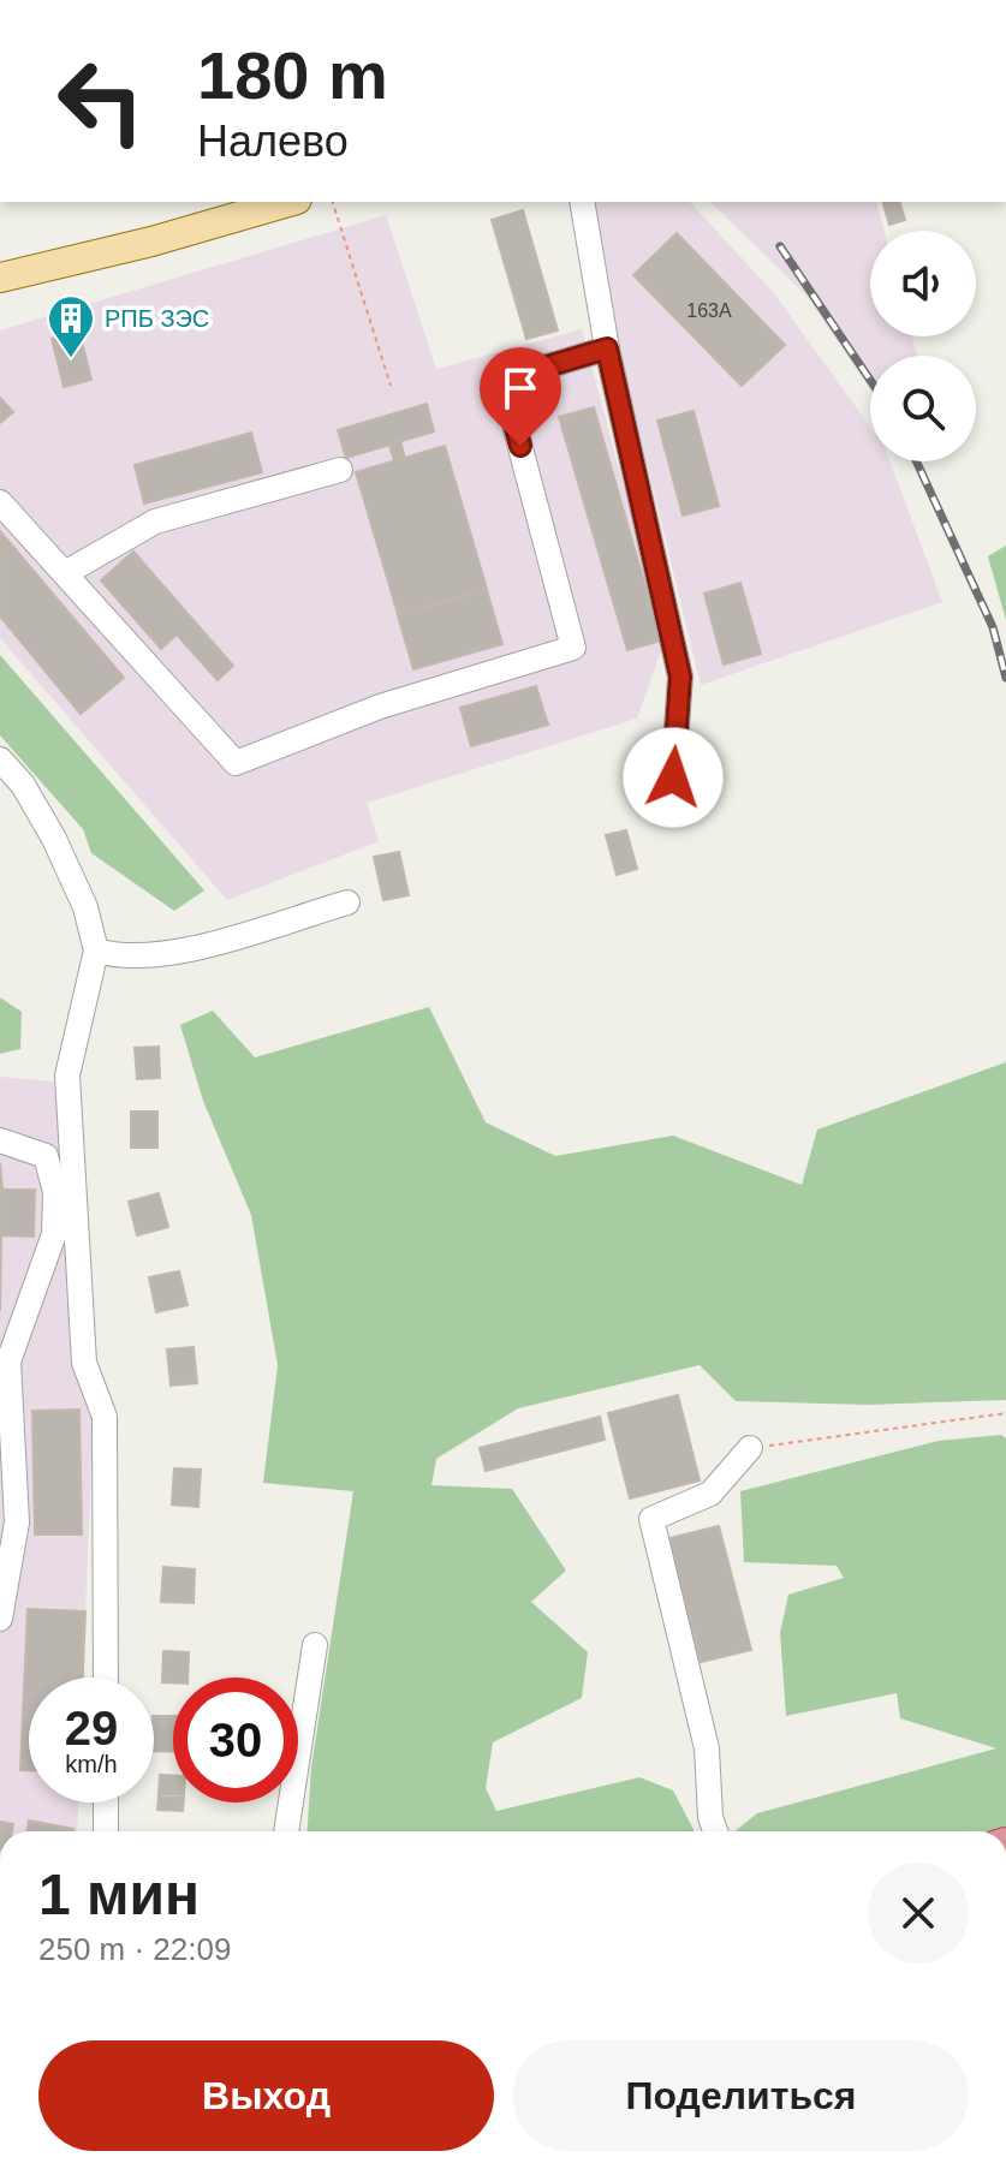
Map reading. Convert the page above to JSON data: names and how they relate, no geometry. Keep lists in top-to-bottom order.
{
  "places": {
    "building": ["РПБ ЗЭС"]
  },
  "house_numbers": ["163А"],
  "page": {
    "turn": ["180 m", "Налево"],
    "speed": "29 km/h",
    "limit": "30",
    "heading": ["1 мин", "250 m · 22:09"],
    "buttons": ["Выход", "Поделиться"]
  }
}
